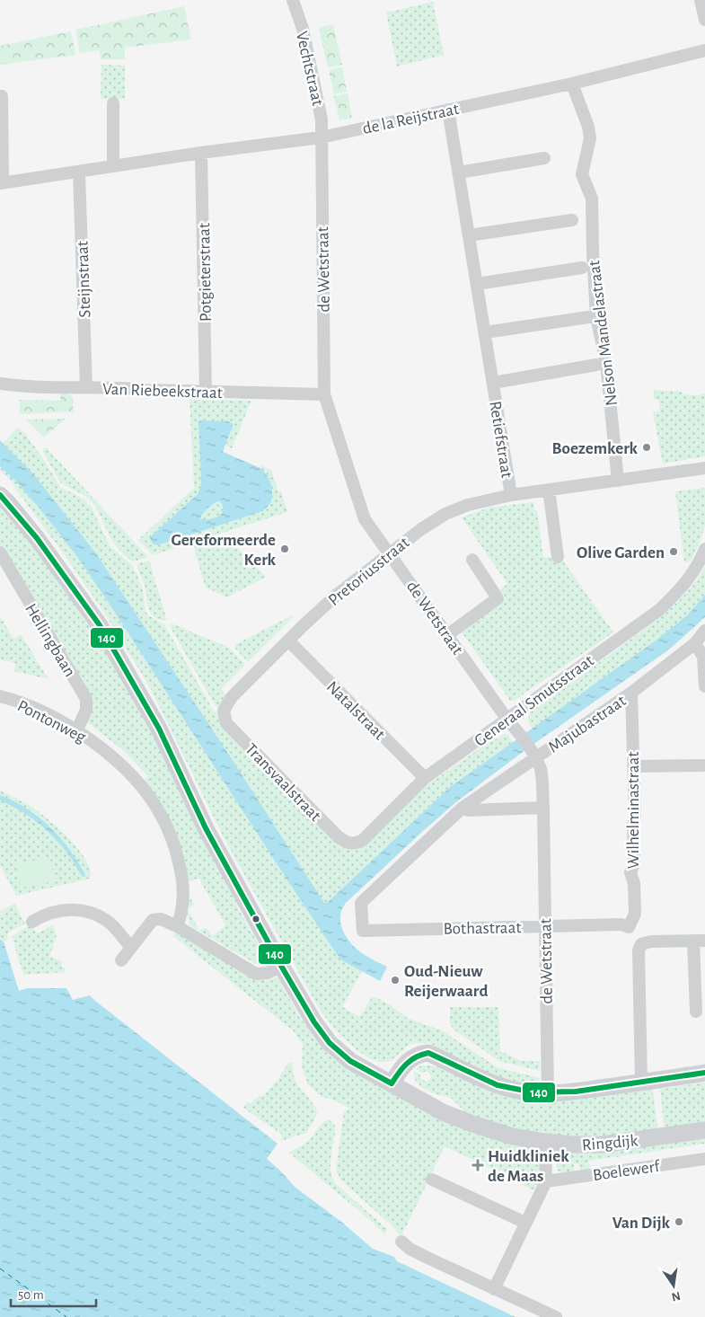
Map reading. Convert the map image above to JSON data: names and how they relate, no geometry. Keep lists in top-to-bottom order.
{
  "streets": {
    "street": [
      "Vechtstraat",
      "de la Reijstraat",
      "de Wetstraat",
      "Potgieterstraat",
      "Steijnstraat",
      "Nelson Mandelastraat",
      "Van Riebeekstraat",
      "Retiefstraat",
      "Pretoriusstraat",
      "Hellingbaan",
      "Generaal Smutsstraat",
      "Natalstraat",
      "Pontonweg",
      "Majubastraat",
      "Transvaalstraat",
      "Wilhelminastraat",
      "Bothastraat",
      "Ringdijk",
      "Boelewerf"
    ]
  },
  "crossings": [
    ["Vechtstraat", "de la Reijstraat"],
    ["Vechtstraat", "de Wetstraat"],
    ["de la Reijstraat", "de Wetstraat"],
    ["de la Reijstraat", "Potgieterstraat"],
    ["de la Reijstraat", "Steijnstraat"],
    ["de la Reijstraat", "Nelson Mandelastraat"],
    ["de la Reijstraat", "Retiefstraat"],
    ["de Wetstraat", "Van Riebeekstraat"],
    ["de Wetstraat", "Pretoriusstraat"],
    ["de Wetstraat", "Generaal Smutsstraat"],
    ["de Wetstraat", "Majubastraat"],
    ["de Wetstraat", "Bothastraat"],
    ["Potgieterstraat", "Van Riebeekstraat"],
    ["Steijnstraat", "Van Riebeekstraat"],
    ["Nelson Mandelastraat", "Pretoriusstraat"],
    ["Retiefstraat", "Pretoriusstraat"],
    ["Pretoriusstraat", "Natalstraat"],
    ["Pretoriusstraat", "Transvaalstraat"],
    ["Hellingbaan", "Pontonweg"],
    ["Generaal Smutsstraat", "Natalstraat"],
    ["Generaal Smutsstraat", "Transvaalstraat"],
    ["Majubastraat", "Wilhelminastraat"],
    ["Majubastraat", "Bothastraat"],
    ["Wilhelminastraat", "Bothastraat"]
  ],
  "places": {
    "other": [
      "Boezemkerk",
      "Gereformeerde Kerk",
      "Olive Garden",
      "Oud-Nieuw Reijerwaard",
      "Van Dijk"
    ],
    "health": ["Huidkliniek de Maas"]
  },
  "lines": ["transit line 140"],
  "scale_bar": "50 m",
  "north": "bottom"
}
